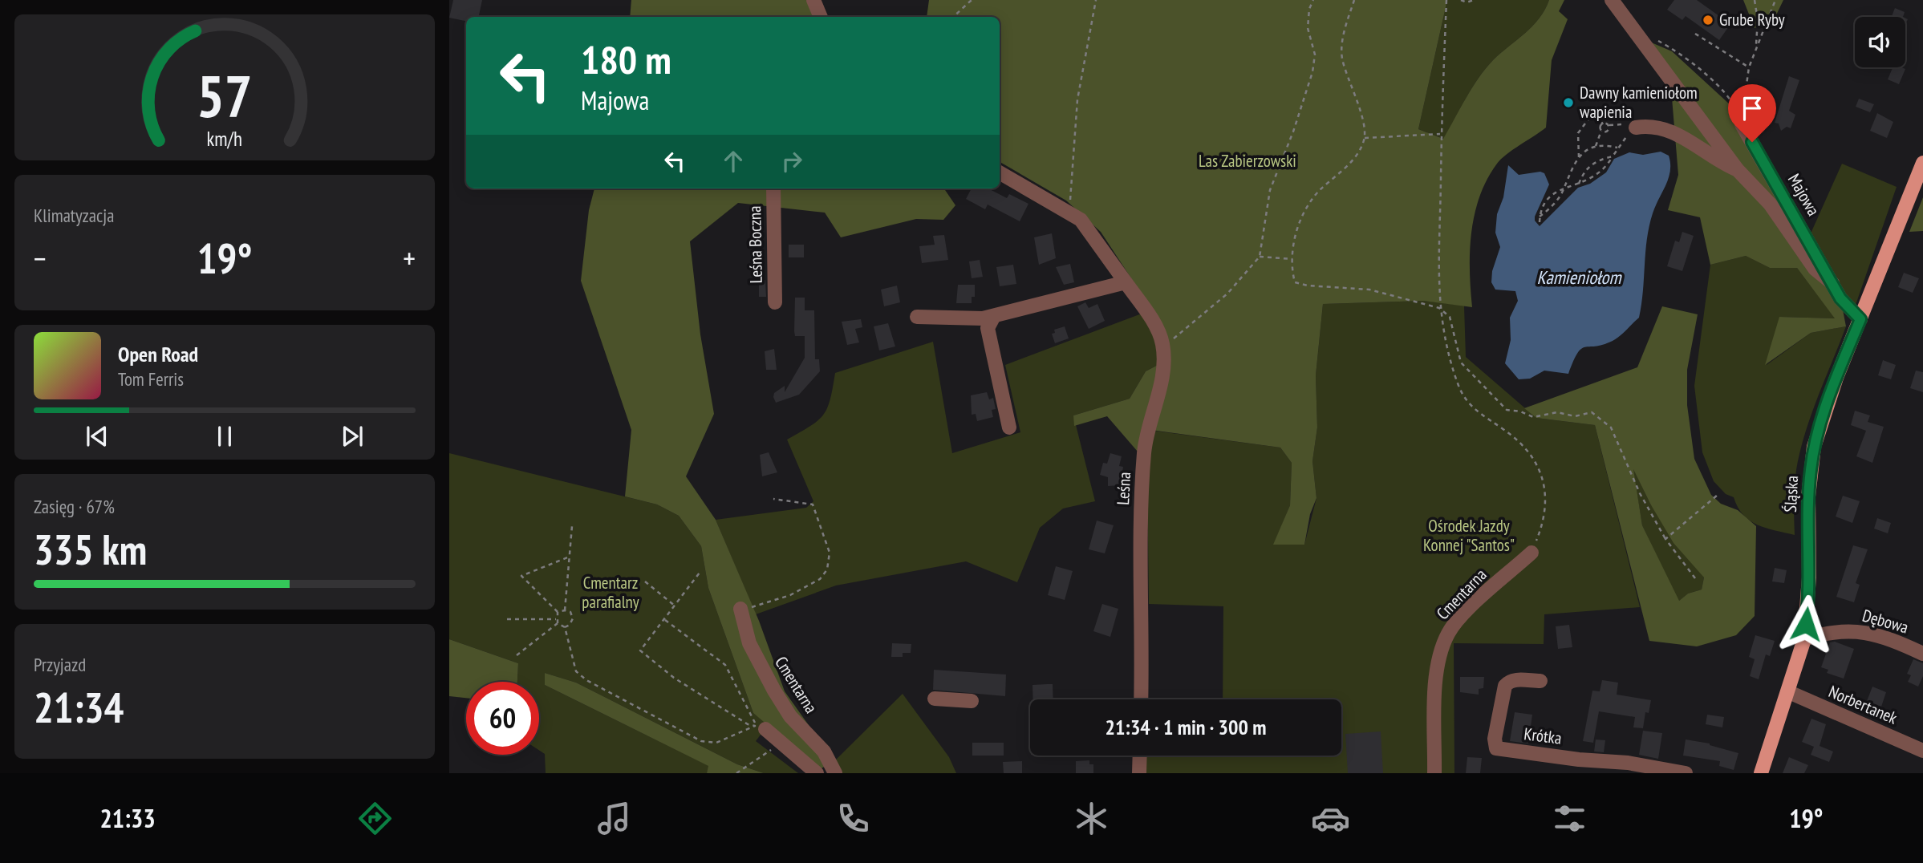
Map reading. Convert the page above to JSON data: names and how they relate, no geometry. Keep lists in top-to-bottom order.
{
  "streets": {
    "main road": ["Śląska"],
    "street": [
      "Majowa",
      "Leśna Boczna",
      "Leśna",
      "Cmentarna",
      "Dębowa",
      "Norbertanek",
      "Krótka"
    ]
  },
  "crossings": [
    ["Majowa", "Śląska"],
    ["Śląska", "Dębowa"],
    ["Śląska", "Norbertanek"]
  ],
  "water": ["Kamieniołom"],
  "parks": ["Las Zabierzowski", "Ośrodek Jazdy Konnej \"Santos\"", "Cmentarz parafialny"],
  "places": ["Grube Ryby", "Dawny kamieniołom wapienia"],
  "page": {
    "turn": ["180 m", "Majowa"],
    "tile": [
      "Klimatyzacja",
      ["Zasięg · 67%", "335 km"],
      ["Przyjazd", "21:34"]
    ],
    "heat": ["−", "19°", "+"],
    "song": ["Open Road", "Tom Ferris"],
    "limit": "60",
    "trip": "21:34 · 1 min · 300 m",
    "tabs": ["21:33", "19°"],
    "gauge": ["57", "km/h"]
  }
}
